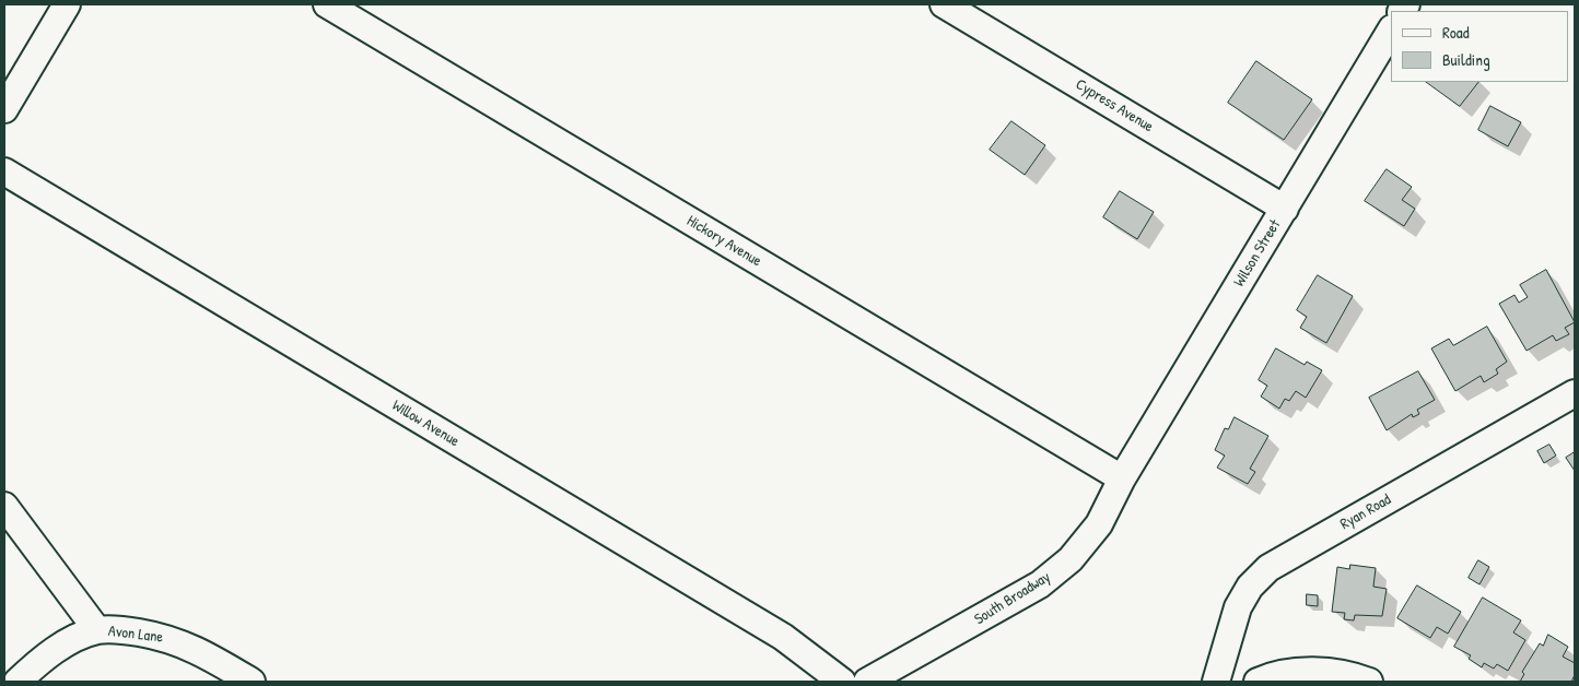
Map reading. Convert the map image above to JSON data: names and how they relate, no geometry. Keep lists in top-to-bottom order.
{
  "streets": {
    "street": [
      "Cypress Avenue",
      "Hickory Avenue",
      "Wilson Street",
      "Willow Avenue",
      "Ryan Road",
      "South Broadway",
      "Avon Lane"
    ]
  },
  "crossings": [
    ["Cypress Avenue", "Wilson Street"],
    ["Hickory Avenue", "Wilson Street"],
    ["Hickory Avenue", "South Broadway"],
    ["Wilson Street", "South Broadway"]
  ],
  "legend": ["Road", "Building"]
}
